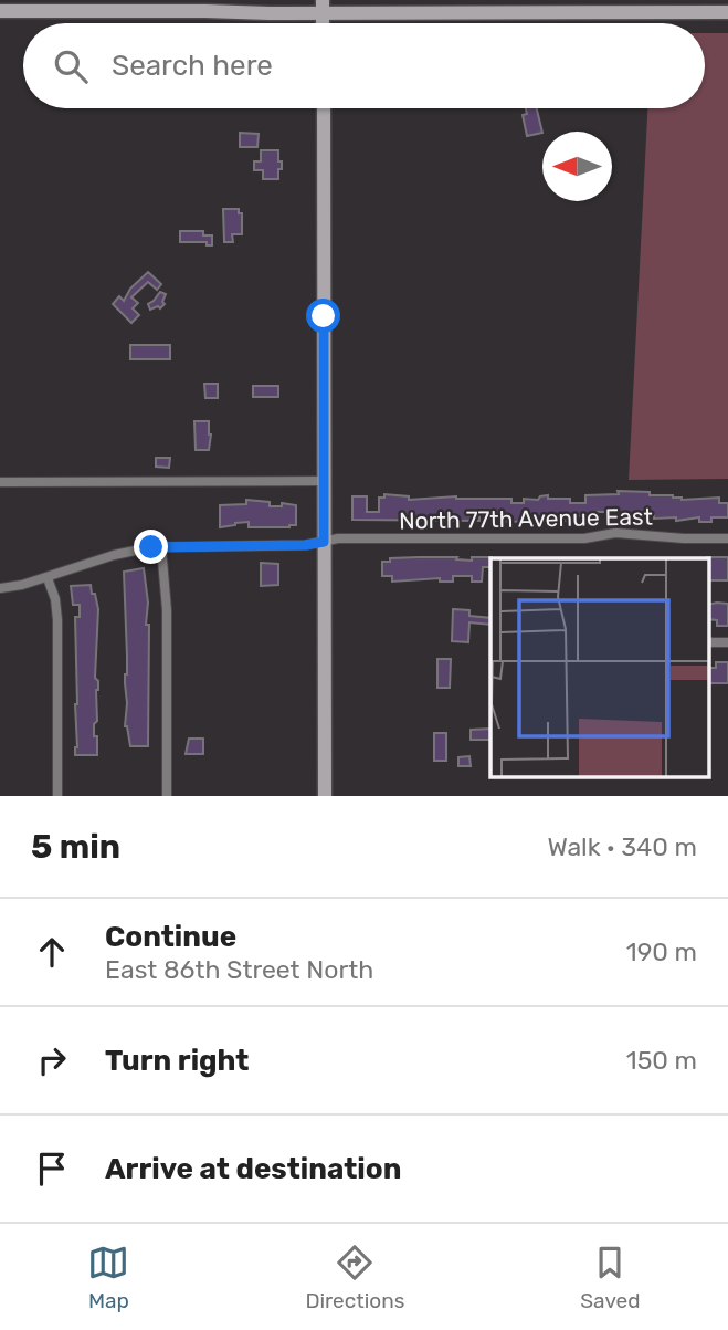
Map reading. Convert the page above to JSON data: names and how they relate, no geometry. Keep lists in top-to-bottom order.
{
  "streets": {
    "street": ["North 77th Avenue East"]
  },
  "north": "left",
  "page": {
    "search": "Search here",
    "heading": ["5 min", "Walk · 340 m"],
    "list": [
      ["Continue", "East 86th Street North", "190 m"],
      ["Turn right", "150 m"],
      "Arrive at destination"
    ],
    "nav": ["Map", "Directions", "Saved"]
  }
}
